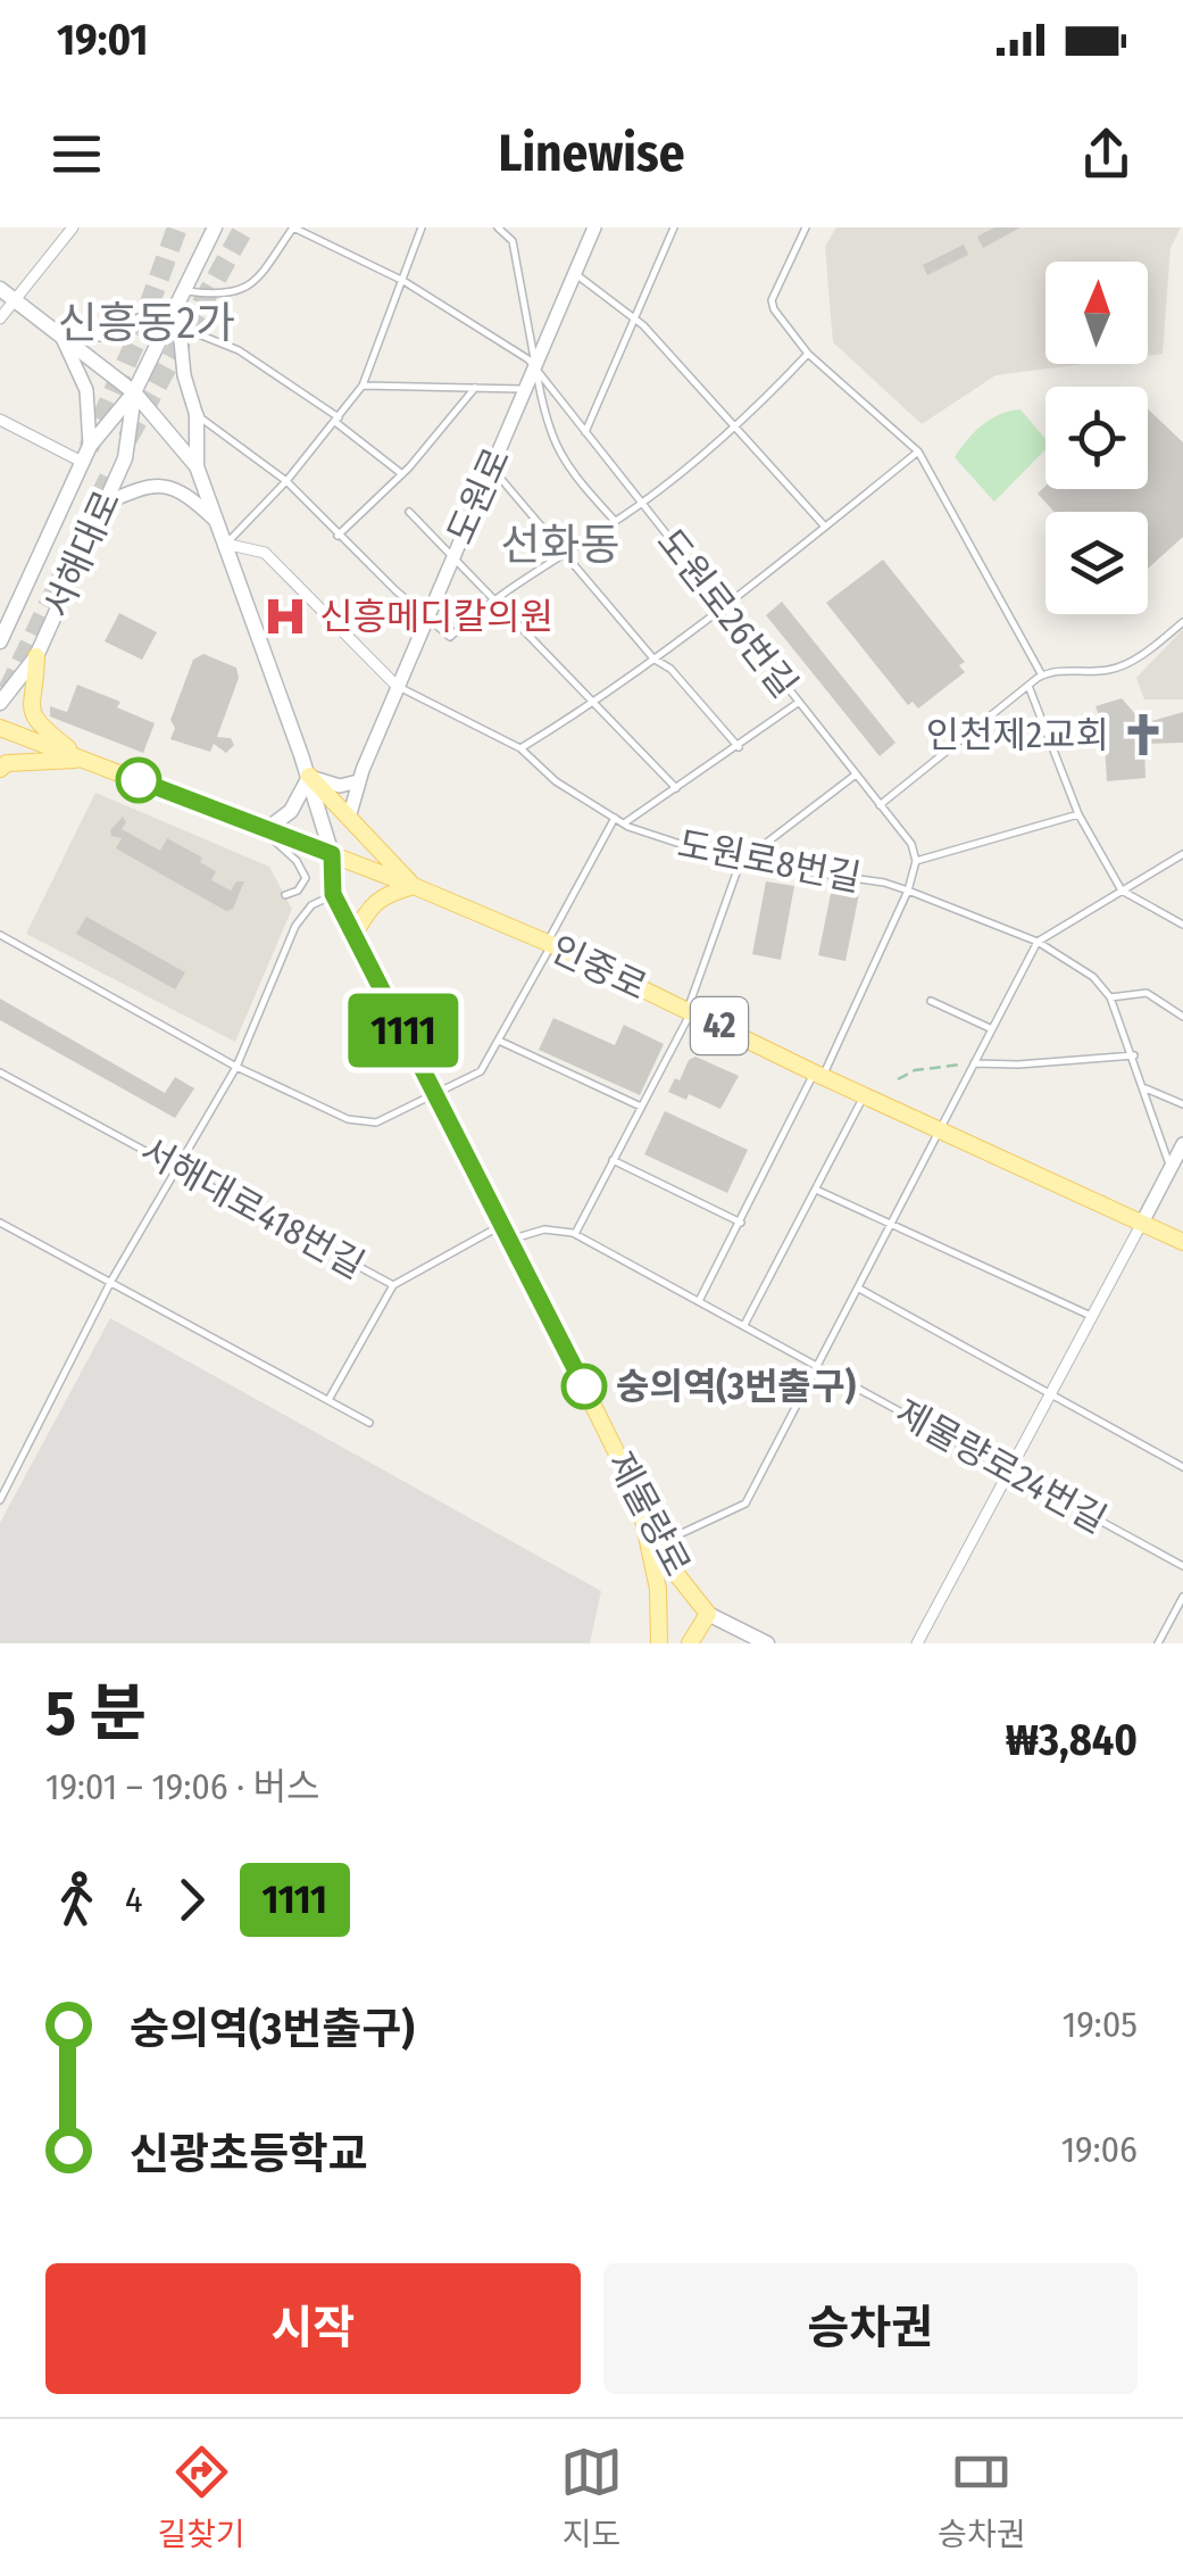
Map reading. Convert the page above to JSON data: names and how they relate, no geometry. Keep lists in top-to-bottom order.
{
  "streets": {
    "main road": [
      "서해대로",
      "인중로",
      "42",
      "제물량로"
    ],
    "street": ["도원로"],
    "lane": [
      "도원로26번길",
      "도원로8번길",
      "서해대로418번길",
      "제물량로24번길"
    ]
  },
  "crossings": [
    ["도원로", "도원로26번길"],
    ["도원로", "도원로8번길"],
    ["서해대로", "제물량로"],
    ["인중로", "제물량로"],
    ["서해대로418번길", "제물량로"]
  ],
  "districts": ["신흥동2가", "선화동"],
  "places": {
    "hospital": ["신흥메디칼의원"],
    "church": ["인천제2교회"],
    "other": ["숭의역(3번출구)"]
  },
  "lines": ["bus line 1111"],
  "north": "top",
  "page": {
    "status": "19:01",
    "header": "Linewise",
    "on_map": "1111",
    "heading": ["5 분", "19:01 – 19:06 · 버스", "₩3,840"],
    "legs": ["4", "1111"],
    "list": [
      {
        "name": "숭의역(3번출구)",
        "value": "19:05"
      },
      {
        "name": "신광초등학교",
        "value": "19:06"
      }
    ],
    "buttons": ["시작", "승차권"],
    "tabs": ["길찾기", "지도", "승차권"]
  }
}
